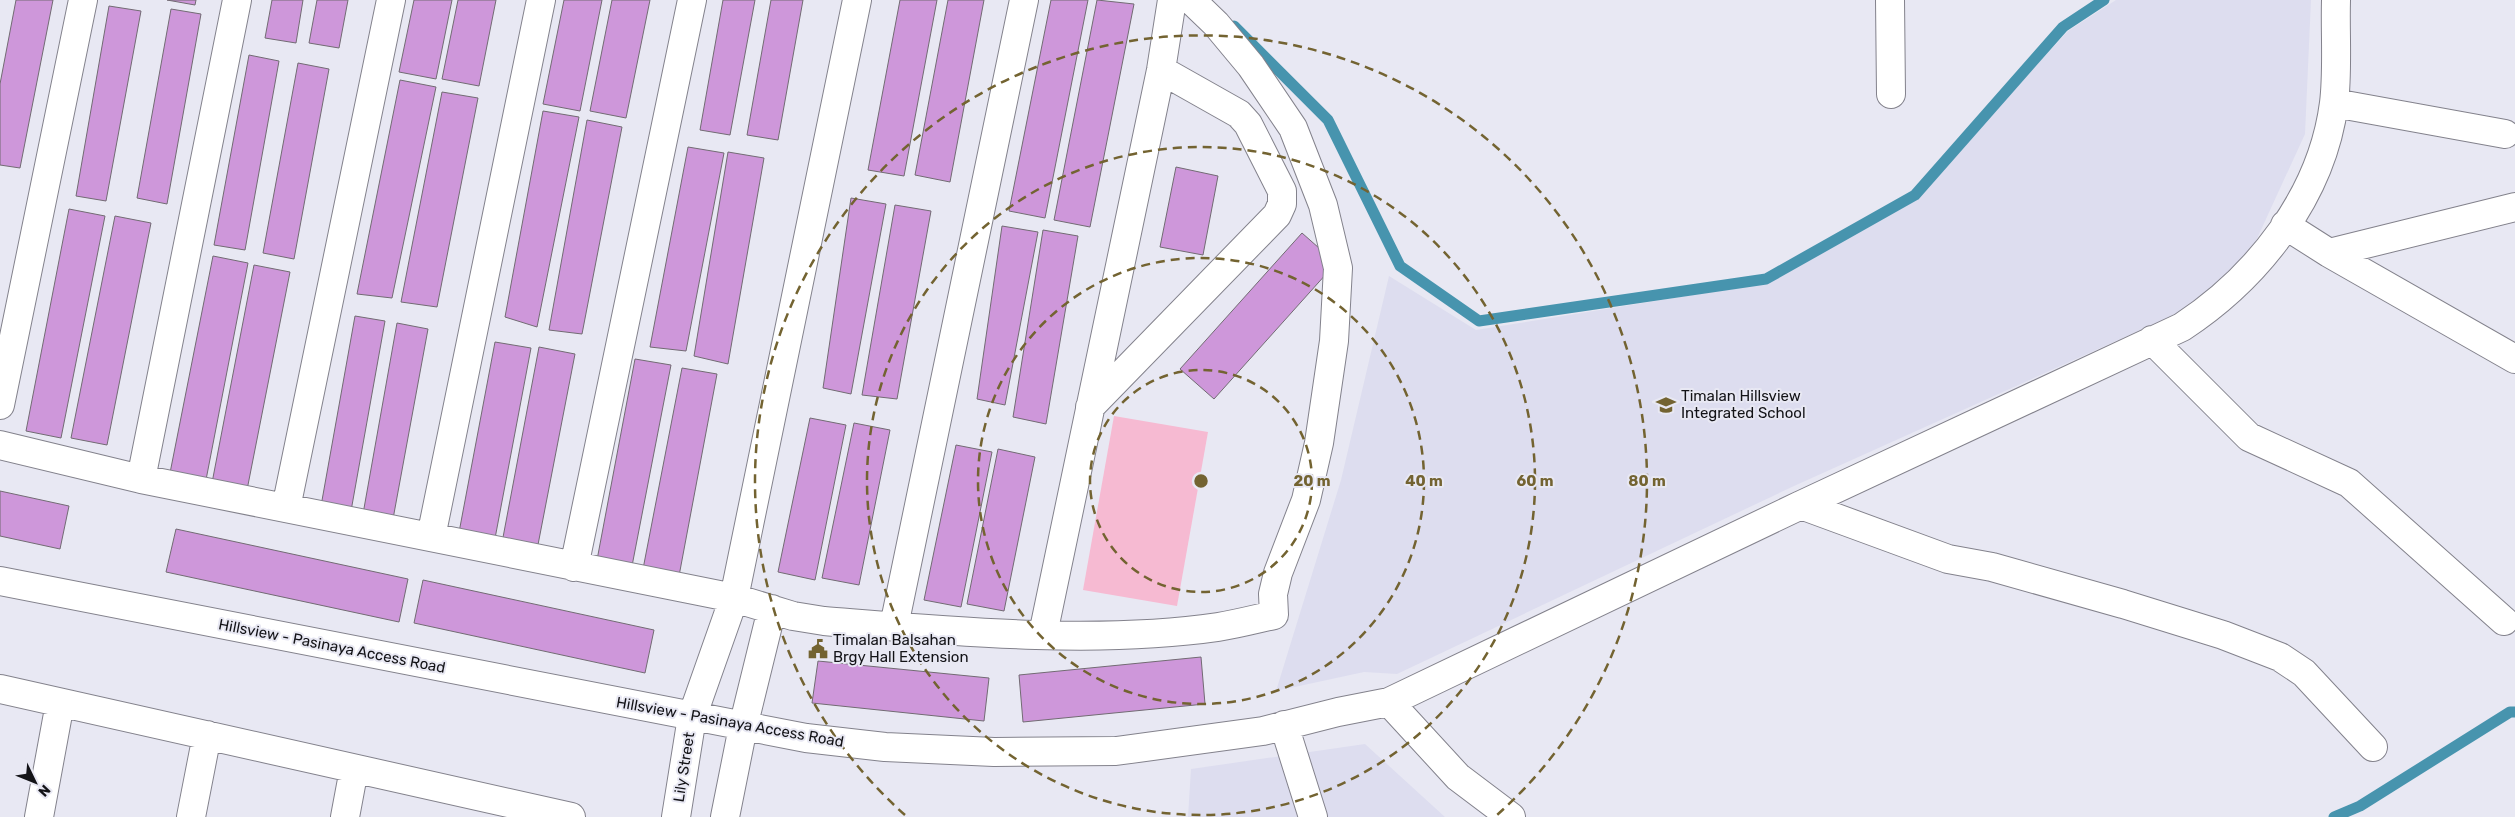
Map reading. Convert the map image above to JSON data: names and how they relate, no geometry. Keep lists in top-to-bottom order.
{
  "streets": {
    "street": ["Hillsview - Pasinaya Access Road", "Lily Street"]
  },
  "crossings": [
    ["Hillsview - Pasinaya Access Road", "Lily Street"]
  ],
  "places": {
    "school or university": ["Timalan Hillsview Integrated School"],
    "public building": ["Timalan Balsahan Brgy Hall Extension"]
  },
  "north": "bottom right",
  "rings": [
    "20 m",
    "40 m",
    "60 m",
    "80 m"
  ]
}
